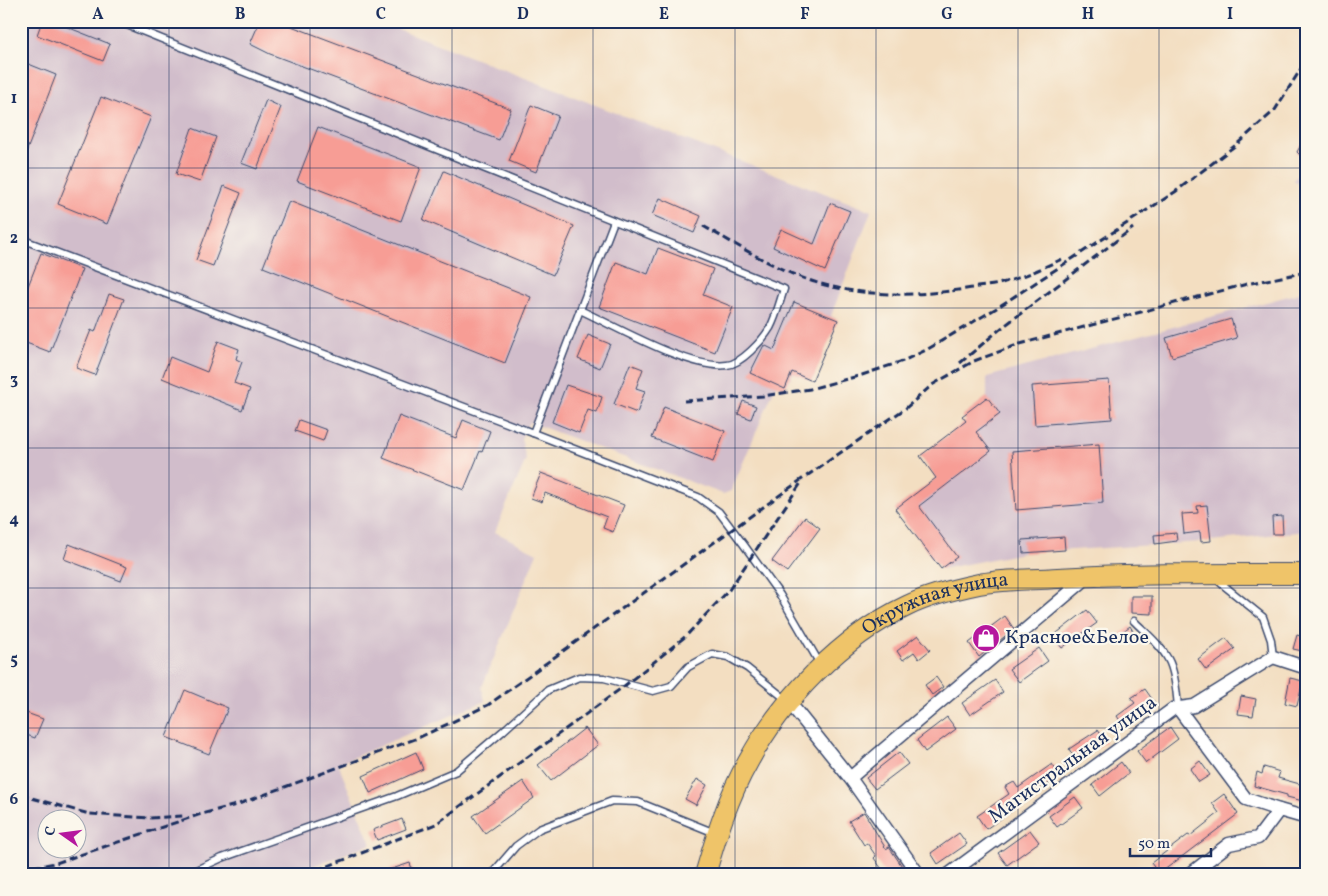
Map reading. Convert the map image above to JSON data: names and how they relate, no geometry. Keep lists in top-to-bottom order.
{
  "streets": {
    "highway": ["Окружная улица"],
    "street": ["Магистральная улица"]
  },
  "places": {
    "shop": ["Красное&Белое"]
  },
  "scale_bar": "50 m",
  "north": "left",
  "grid": {
    "columns": [
      "A",
      "B",
      "C",
      "D",
      "E",
      "F",
      "G",
      "H",
      "I"
    ],
    "rows": [
      "1",
      "2",
      "3",
      "4",
      "5",
      "6"
    ]
  }
}
